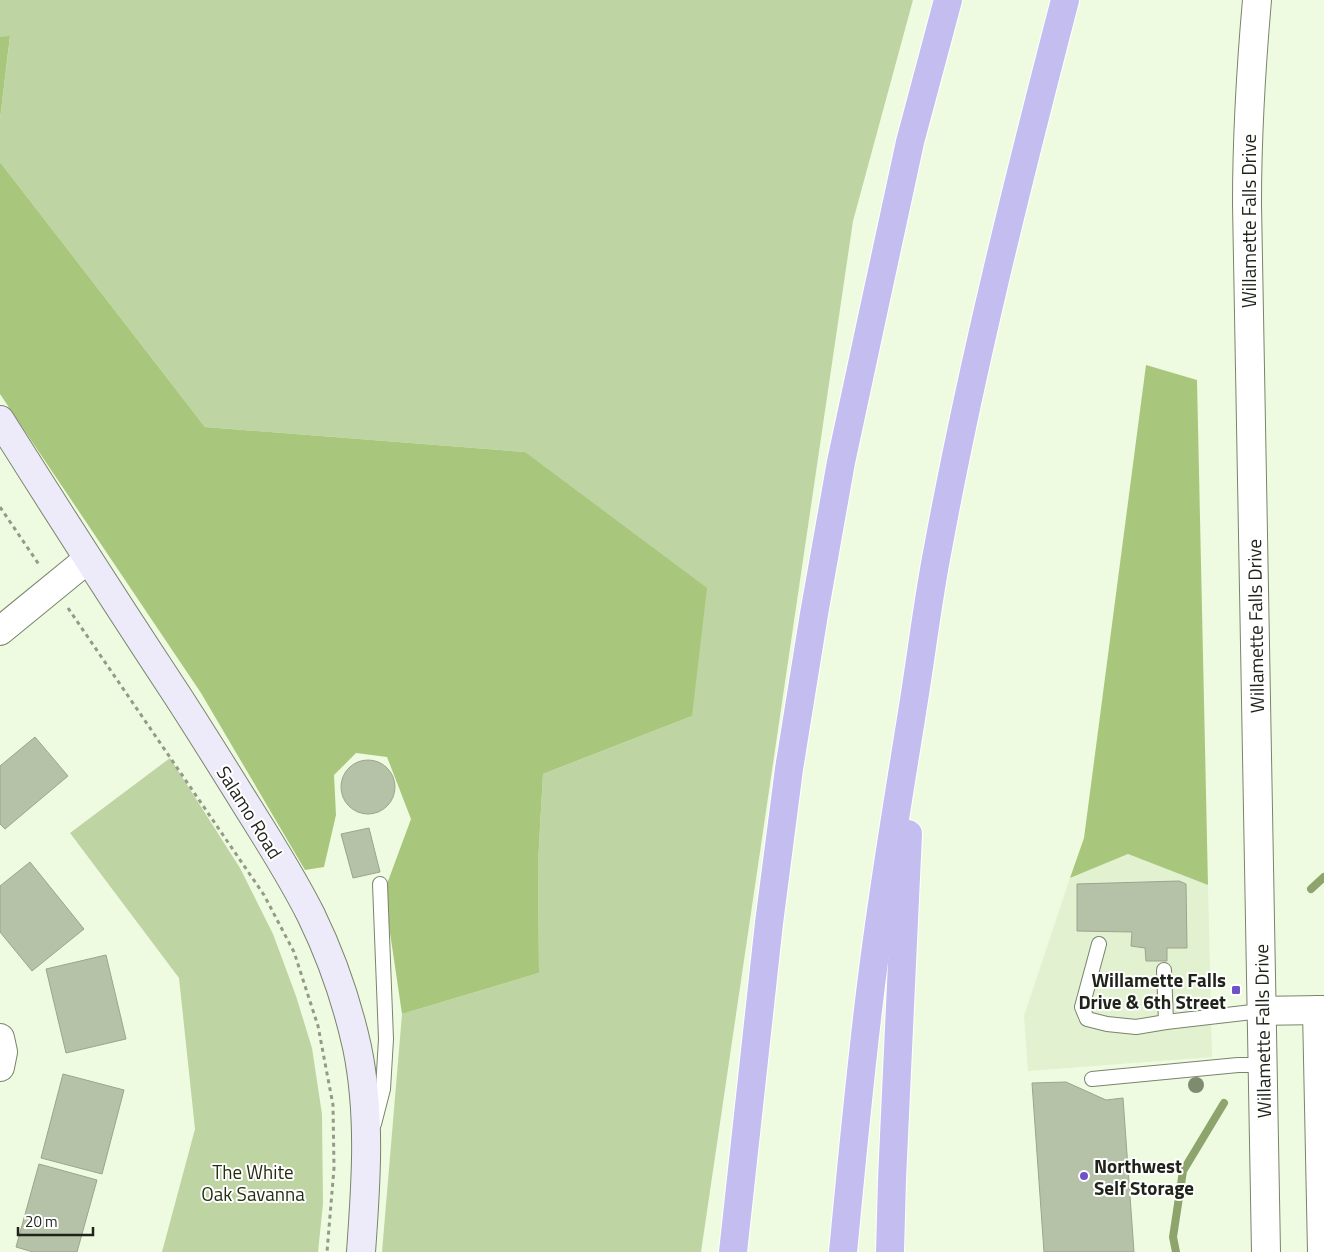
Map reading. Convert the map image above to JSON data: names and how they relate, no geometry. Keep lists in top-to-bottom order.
{
  "streets": {
    "main road": ["Salamo Road"],
    "street": ["Willamette Falls Drive"]
  },
  "parks": ["The White Oak Savanna"],
  "places": {
    "transit": ["Willamette Falls Drive & 6th Street"],
    "other": ["Northwest Self Storage"]
  },
  "scale_bar": "20 m"
}
